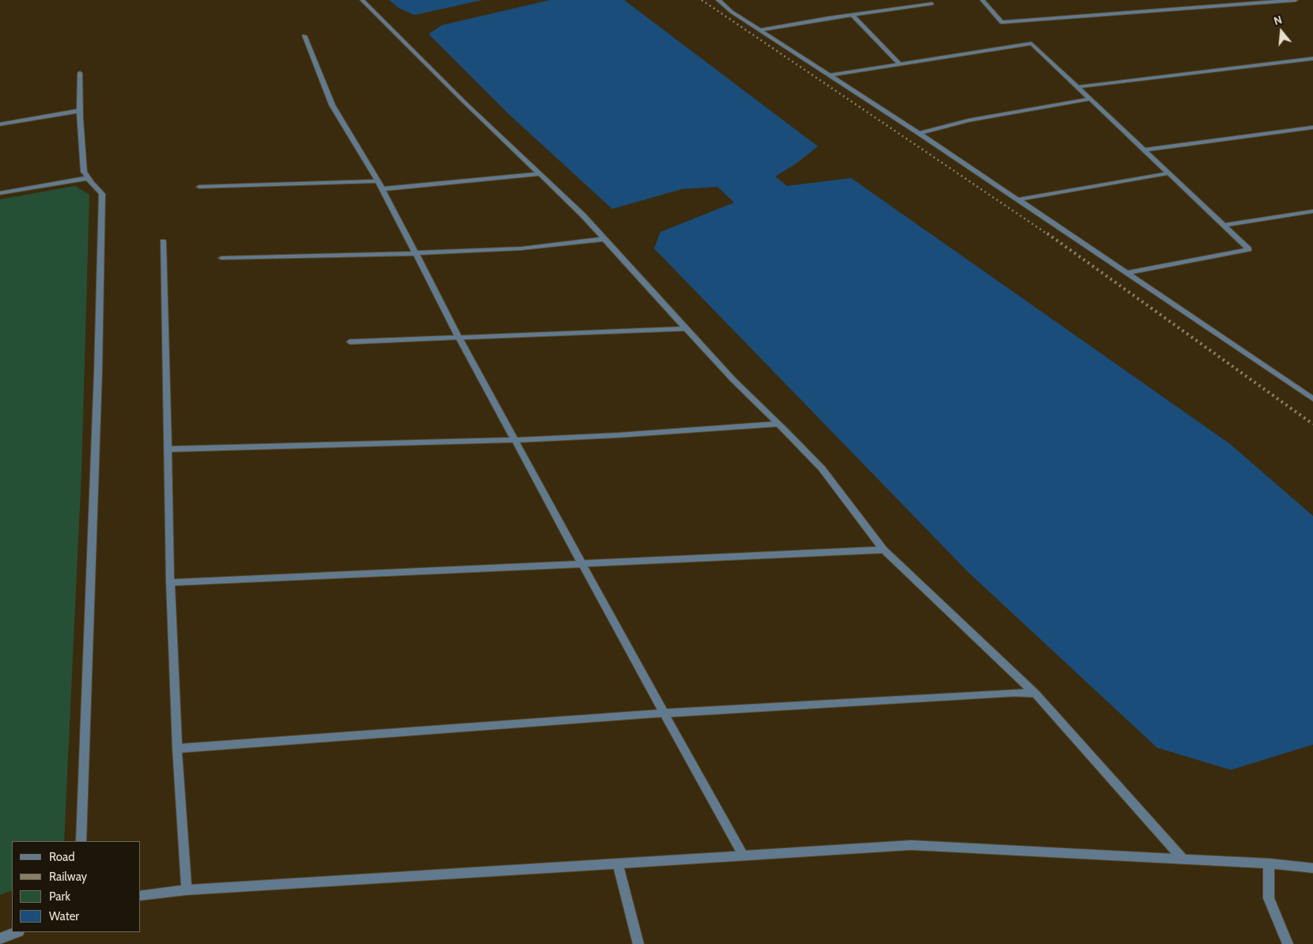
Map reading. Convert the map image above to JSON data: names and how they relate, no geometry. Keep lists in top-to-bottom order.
{
  "legend": [
    "Road",
    "Railway",
    "Park",
    "Water"
  ],
  "north": "top"
}
